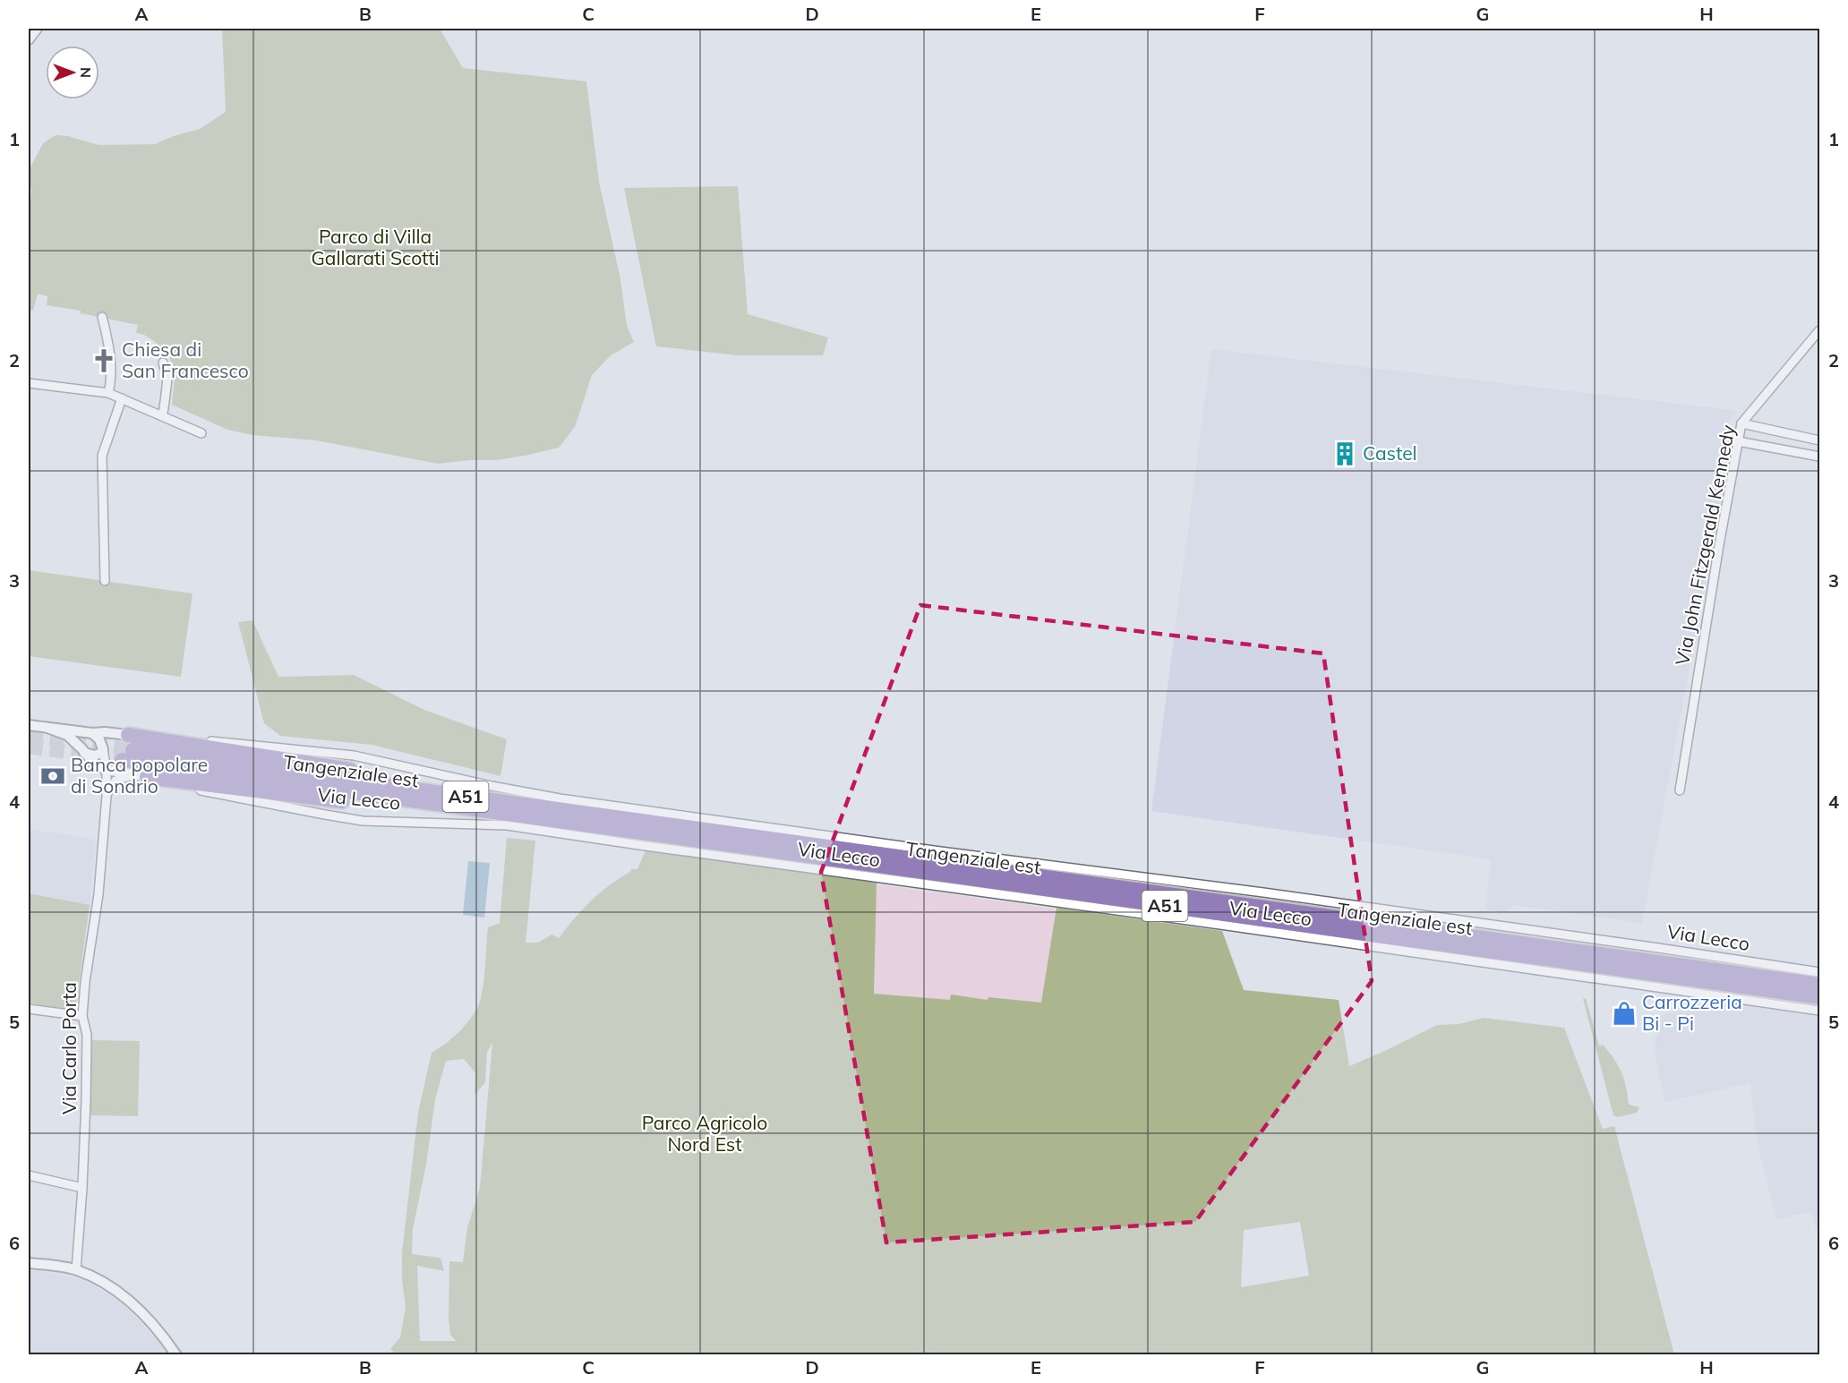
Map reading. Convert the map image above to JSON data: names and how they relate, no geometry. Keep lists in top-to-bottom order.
{
  "streets": {
    "highway": ["Tangenziale est", "A51"],
    "street": ["Via John Fitzgerald Kennedy", "Via Lecco", "Via Carlo Porta"]
  },
  "crossings": [
    ["Tangenziale est", "Via Lecco"],
    ["Via Lecco", "Via Carlo Porta"]
  ],
  "parks": ["Parco di Villa Gallarati Scotti", "Parco Agricolo Nord Est"],
  "places": {
    "church": ["Chiesa di San Francesco"],
    "building": ["Castel"],
    "bank": ["Banca popolare di Sondrio"],
    "shop": ["Carrozzeria Bi - Pi"]
  },
  "north": "right",
  "grid": {
    "columns": [
      "A",
      "B",
      "C",
      "D",
      "E",
      "F",
      "G",
      "H"
    ],
    "rows": [
      "1",
      "2",
      "3",
      "4",
      "5",
      "6"
    ]
  }
}
